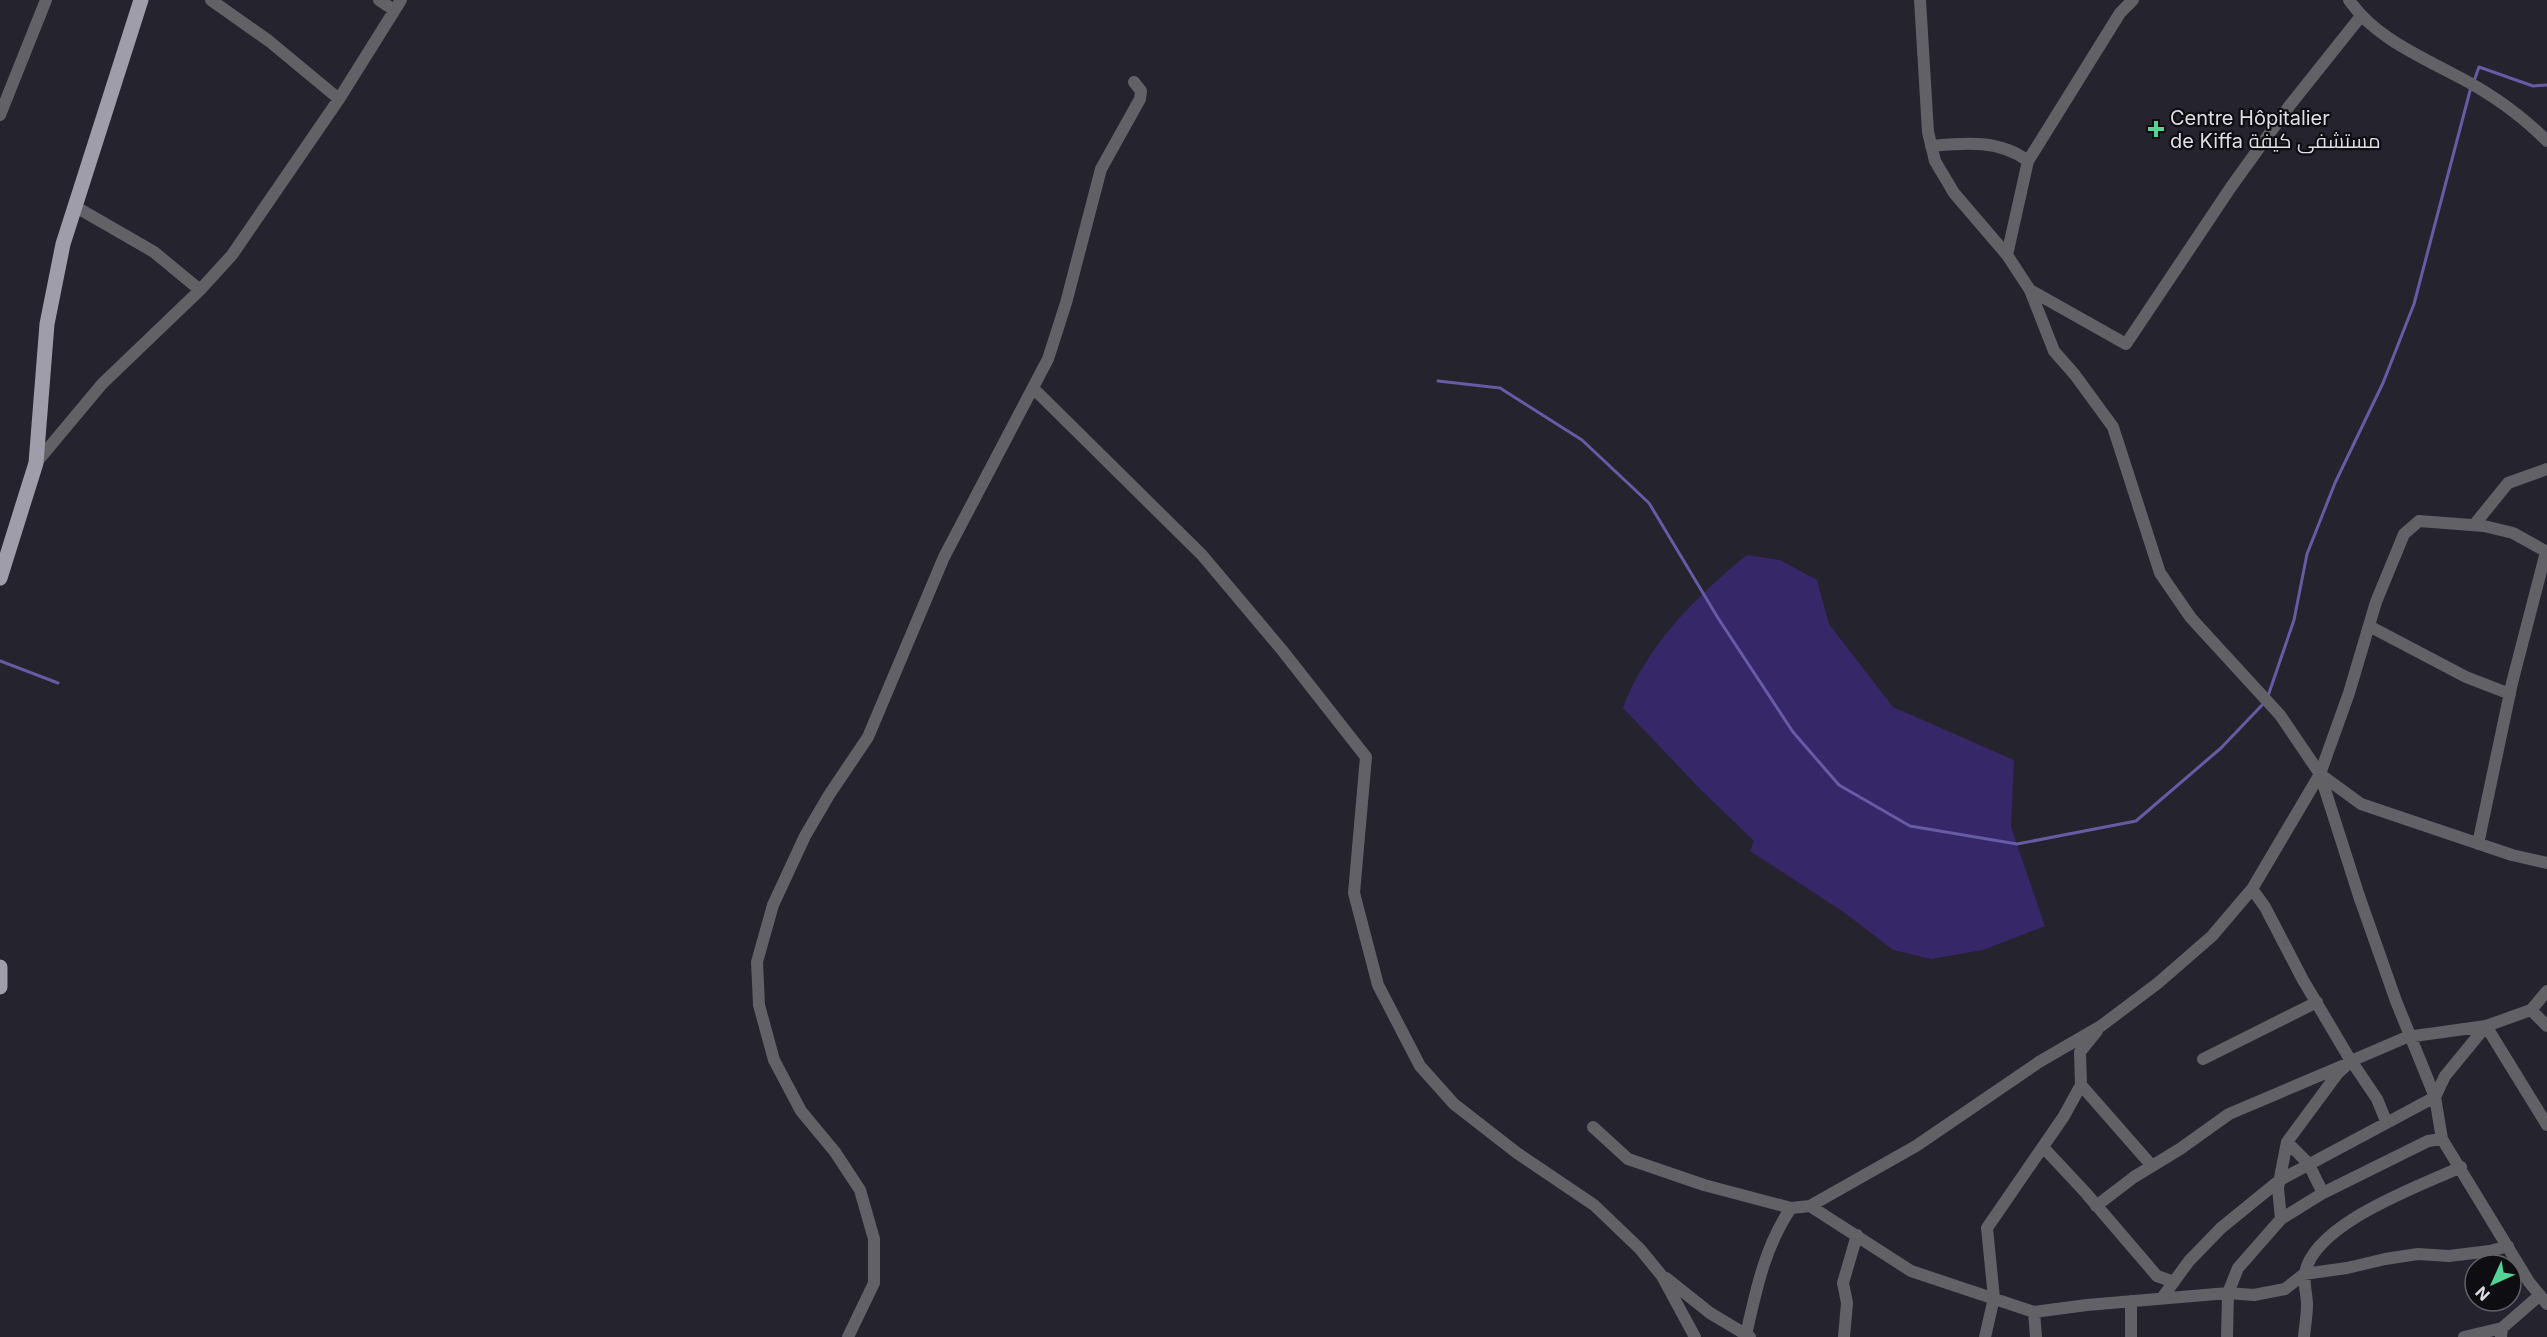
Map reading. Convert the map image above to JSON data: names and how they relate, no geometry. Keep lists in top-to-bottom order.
{
  "places": {
    "health": ["Centre Hôpitalier de Kiffa مستشفى كيفة"]
  },
  "north": "bottom left"
}
